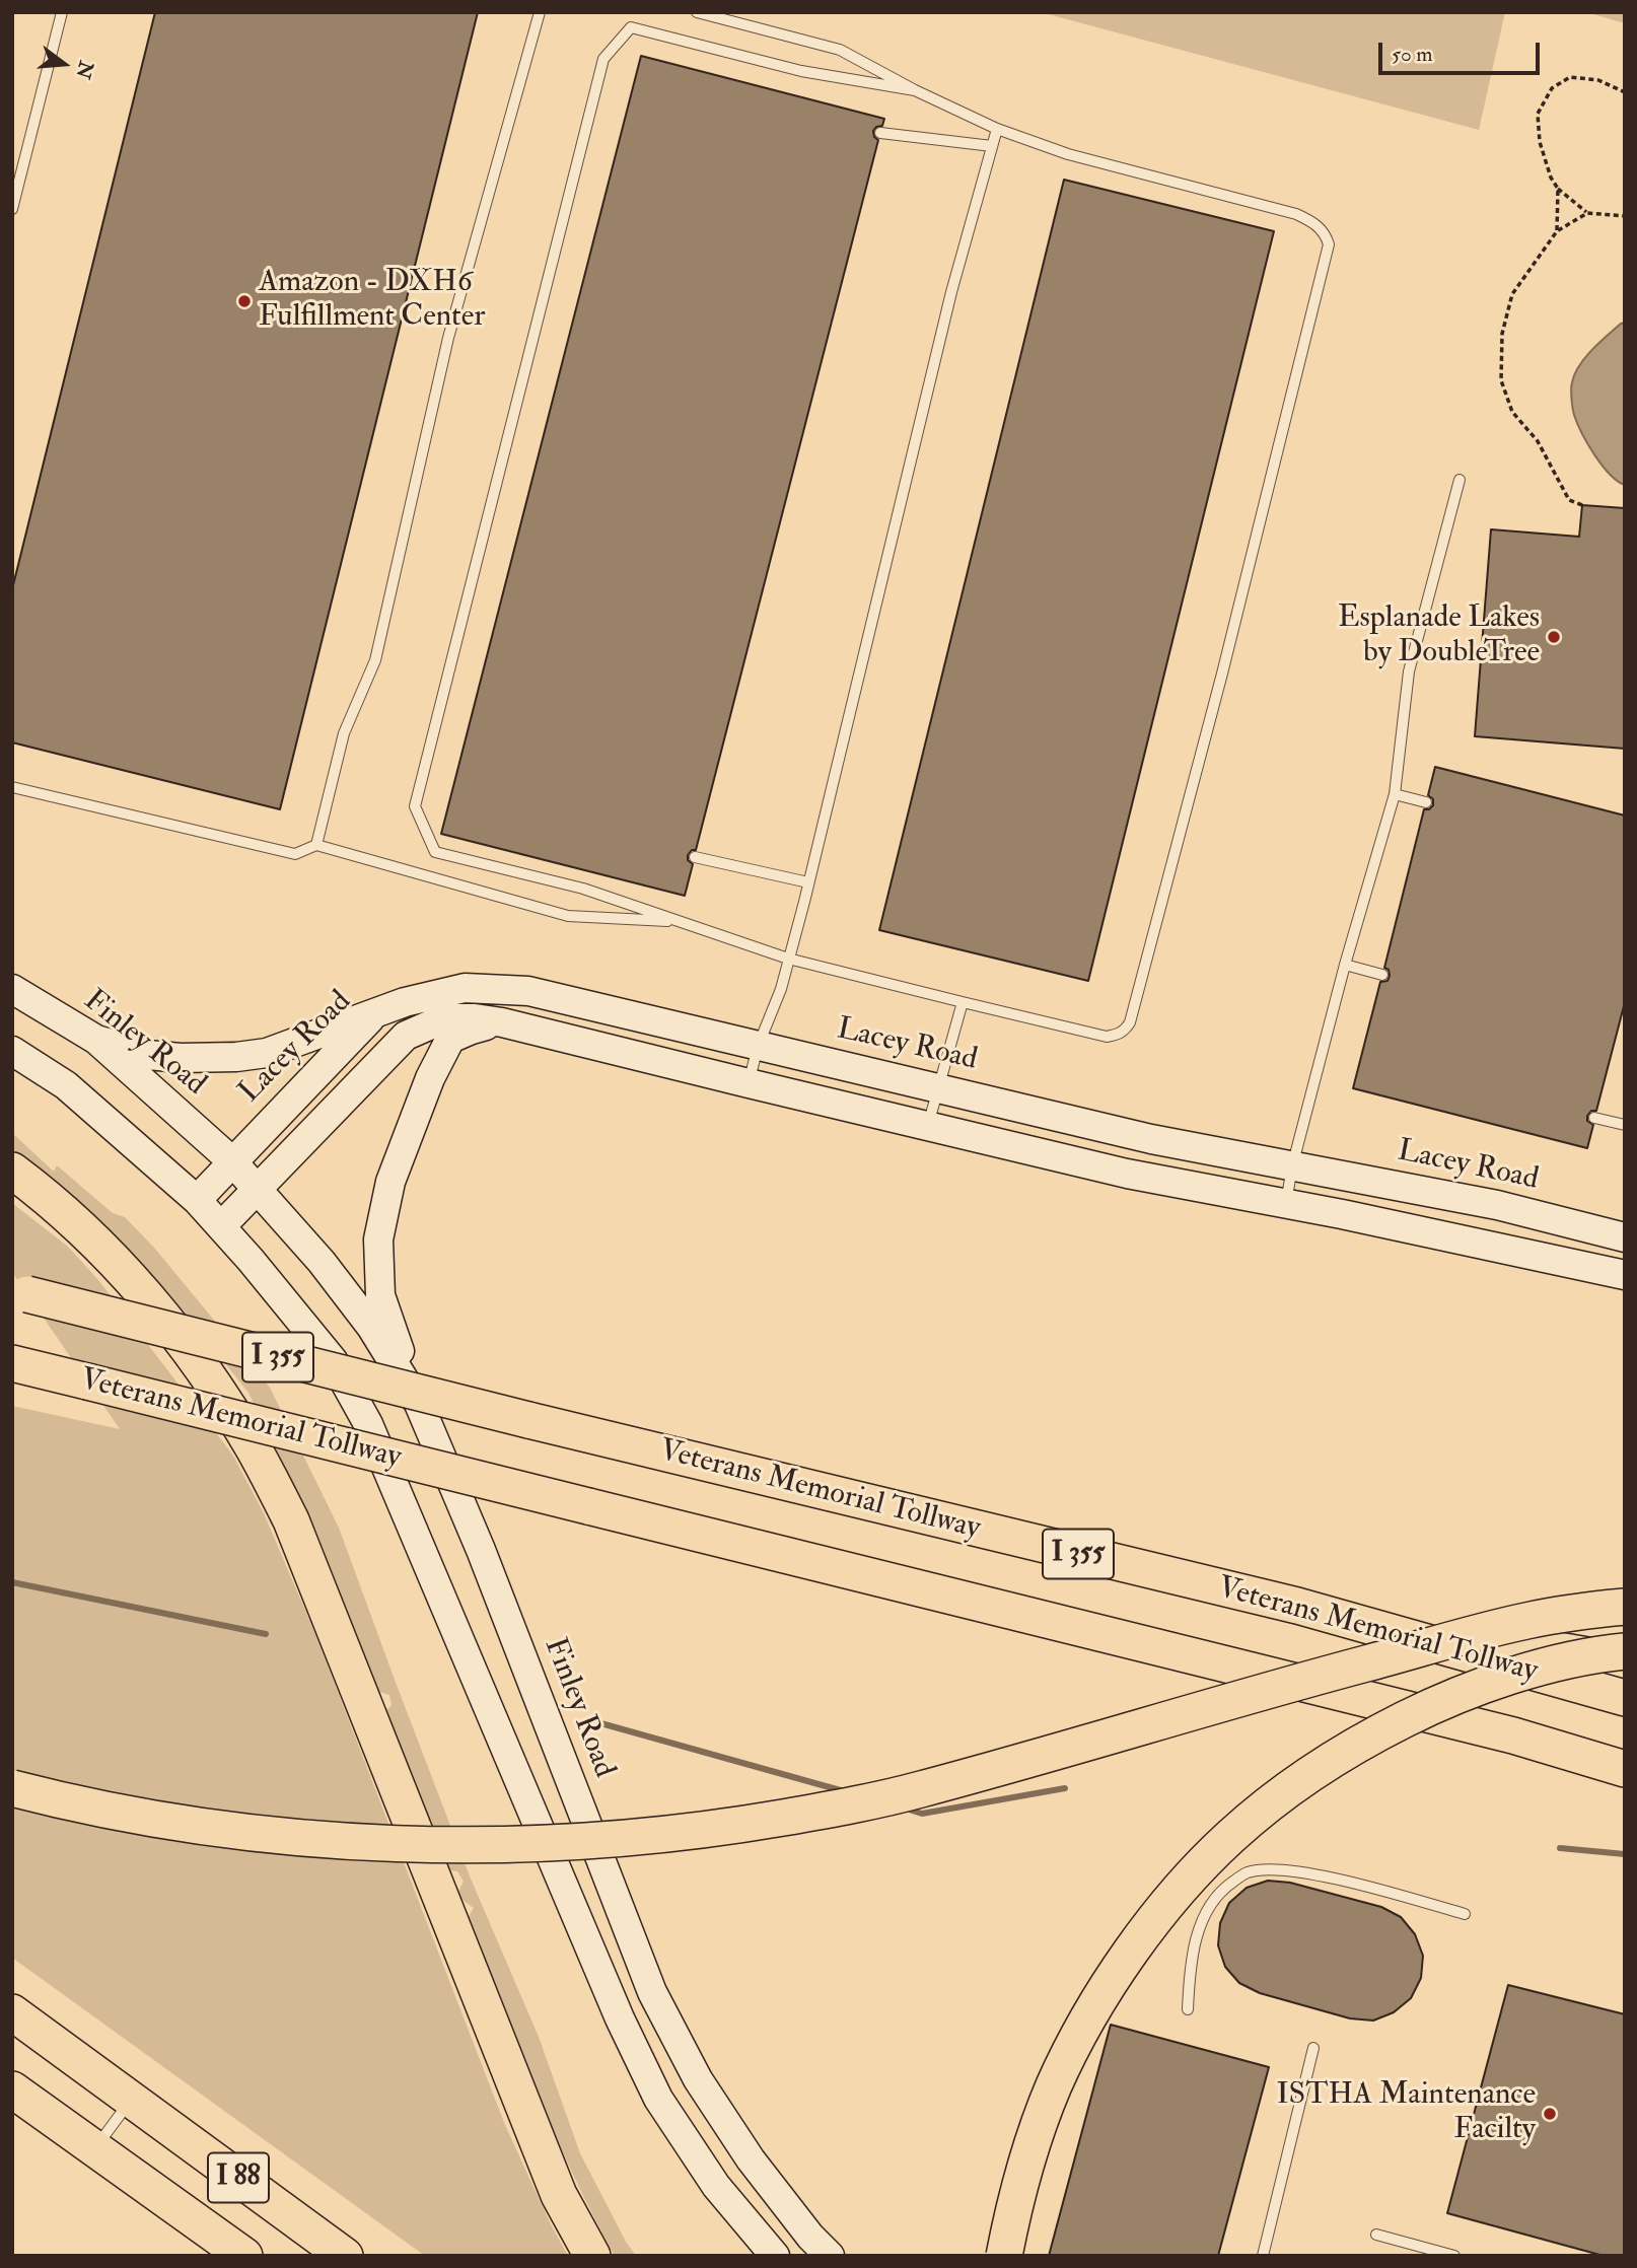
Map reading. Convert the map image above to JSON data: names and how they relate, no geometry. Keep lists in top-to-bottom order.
{
  "streets": {
    "highway": ["I 355", "Veterans Memorial Tollway", "I 88"],
    "main road": ["Finley Road", "Lacey Road"]
  },
  "crossings": [
    ["Finley Road", "Lacey Road"]
  ],
  "places": ["Amazon - DXH6 Fulfillment Center", "Esplanade Lakes by DoubleTree", "ISTHA Maintenance Facilty"],
  "scale_bar": "50 m",
  "north": "right"
}
